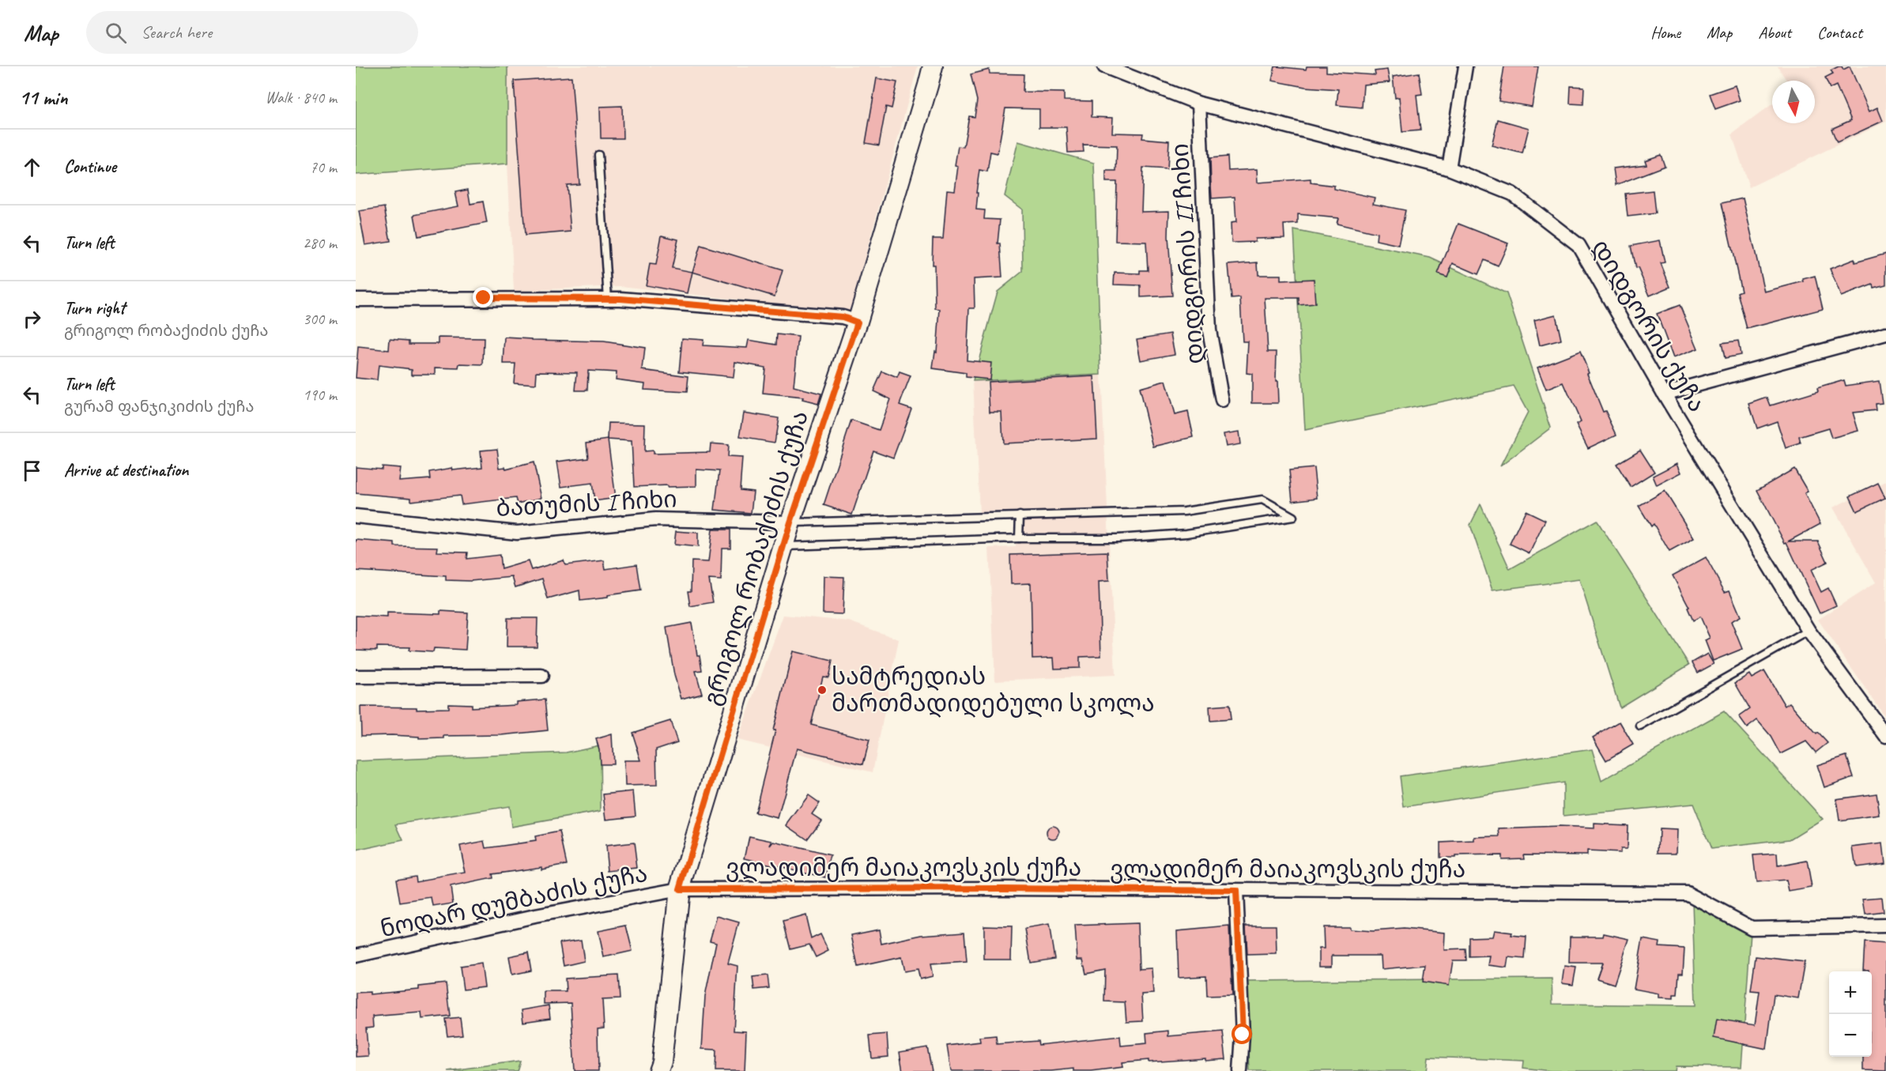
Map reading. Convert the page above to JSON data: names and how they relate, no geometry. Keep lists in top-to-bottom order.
{
  "streets": {
    "street": [
      "დიდგორის II ჩიხი",
      "დიდგორის ქუჩა",
      "ბათუმის I ჩიხი",
      "გრიგოლ რობაქიძის ქუჩა",
      "ვლადიმერ მაიაკოვსკის ქუჩა",
      "ნოდარ დუმბაძის ქუჩა"
    ]
  },
  "crossings": [
    ["დიდგორის II ჩიხი", "დიდგორის ქუჩა"],
    ["ბათუმის I ჩიხი", "გრიგოლ რობაქიძის ქუჩა"],
    ["გრიგოლ რობაქიძის ქუჩა", "ვლადიმერ მაიაკოვსკის ქუჩა"],
    ["გრიგოლ რობაქიძის ქუჩა", "ნოდარ დუმბაძის ქუჩა"],
    ["ვლადიმერ მაიაკოვსკის ქუჩა", "ნოდარ დუმბაძის ქუჩა"]
  ],
  "places": ["სამტრედიას მართმადიდებული სკოლა"],
  "north": "bottom",
  "page": {
    "header": "Map",
    "search": "Search here",
    "nav": [
      "Home",
      "Map",
      "About",
      "Contact"
    ],
    "heading": ["11 min", "Walk · 840 m"],
    "list": [
      ["Continue", "70 m"],
      ["Turn left", "280 m"],
      ["Turn right", "გრიგოლ რობაქიძის ქუჩა", "300 m"],
      ["Turn left", "გურამ ფანჯიკიძის ქუჩა", "190 m"],
      "Arrive at destination"
    ],
    "map_buttons": ["+", "−"]
  }
}
